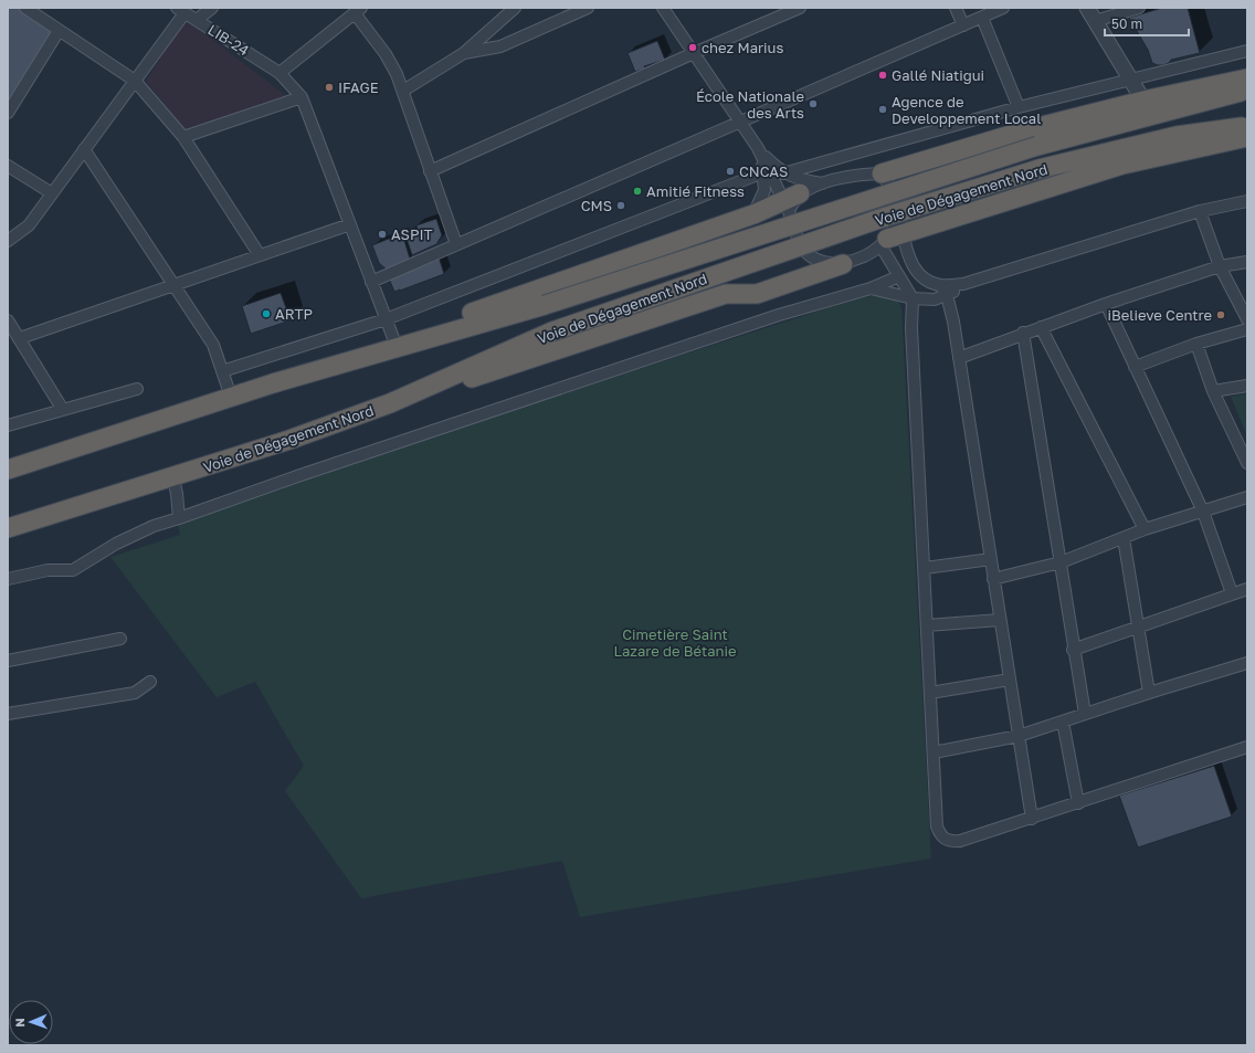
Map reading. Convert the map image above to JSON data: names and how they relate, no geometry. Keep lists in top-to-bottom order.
{
  "streets": {
    "highway": ["Voie de Dégagement Nord"],
    "street": ["LIB-24"]
  },
  "parks": ["Cimetière Saint Lazare de Bétanie"],
  "places": [
    "chez Marius",
    "Gallé Niatigui",
    "IFAGE",
    "École Nationale des Arts",
    "Agence de Developpement Local",
    "CNCAS",
    "Amitié Fitness",
    "CMS",
    "ASPIT",
    "ARTP",
    "iBelieve Centre"
  ],
  "scale_bar": "50 m",
  "north": "left"
}
